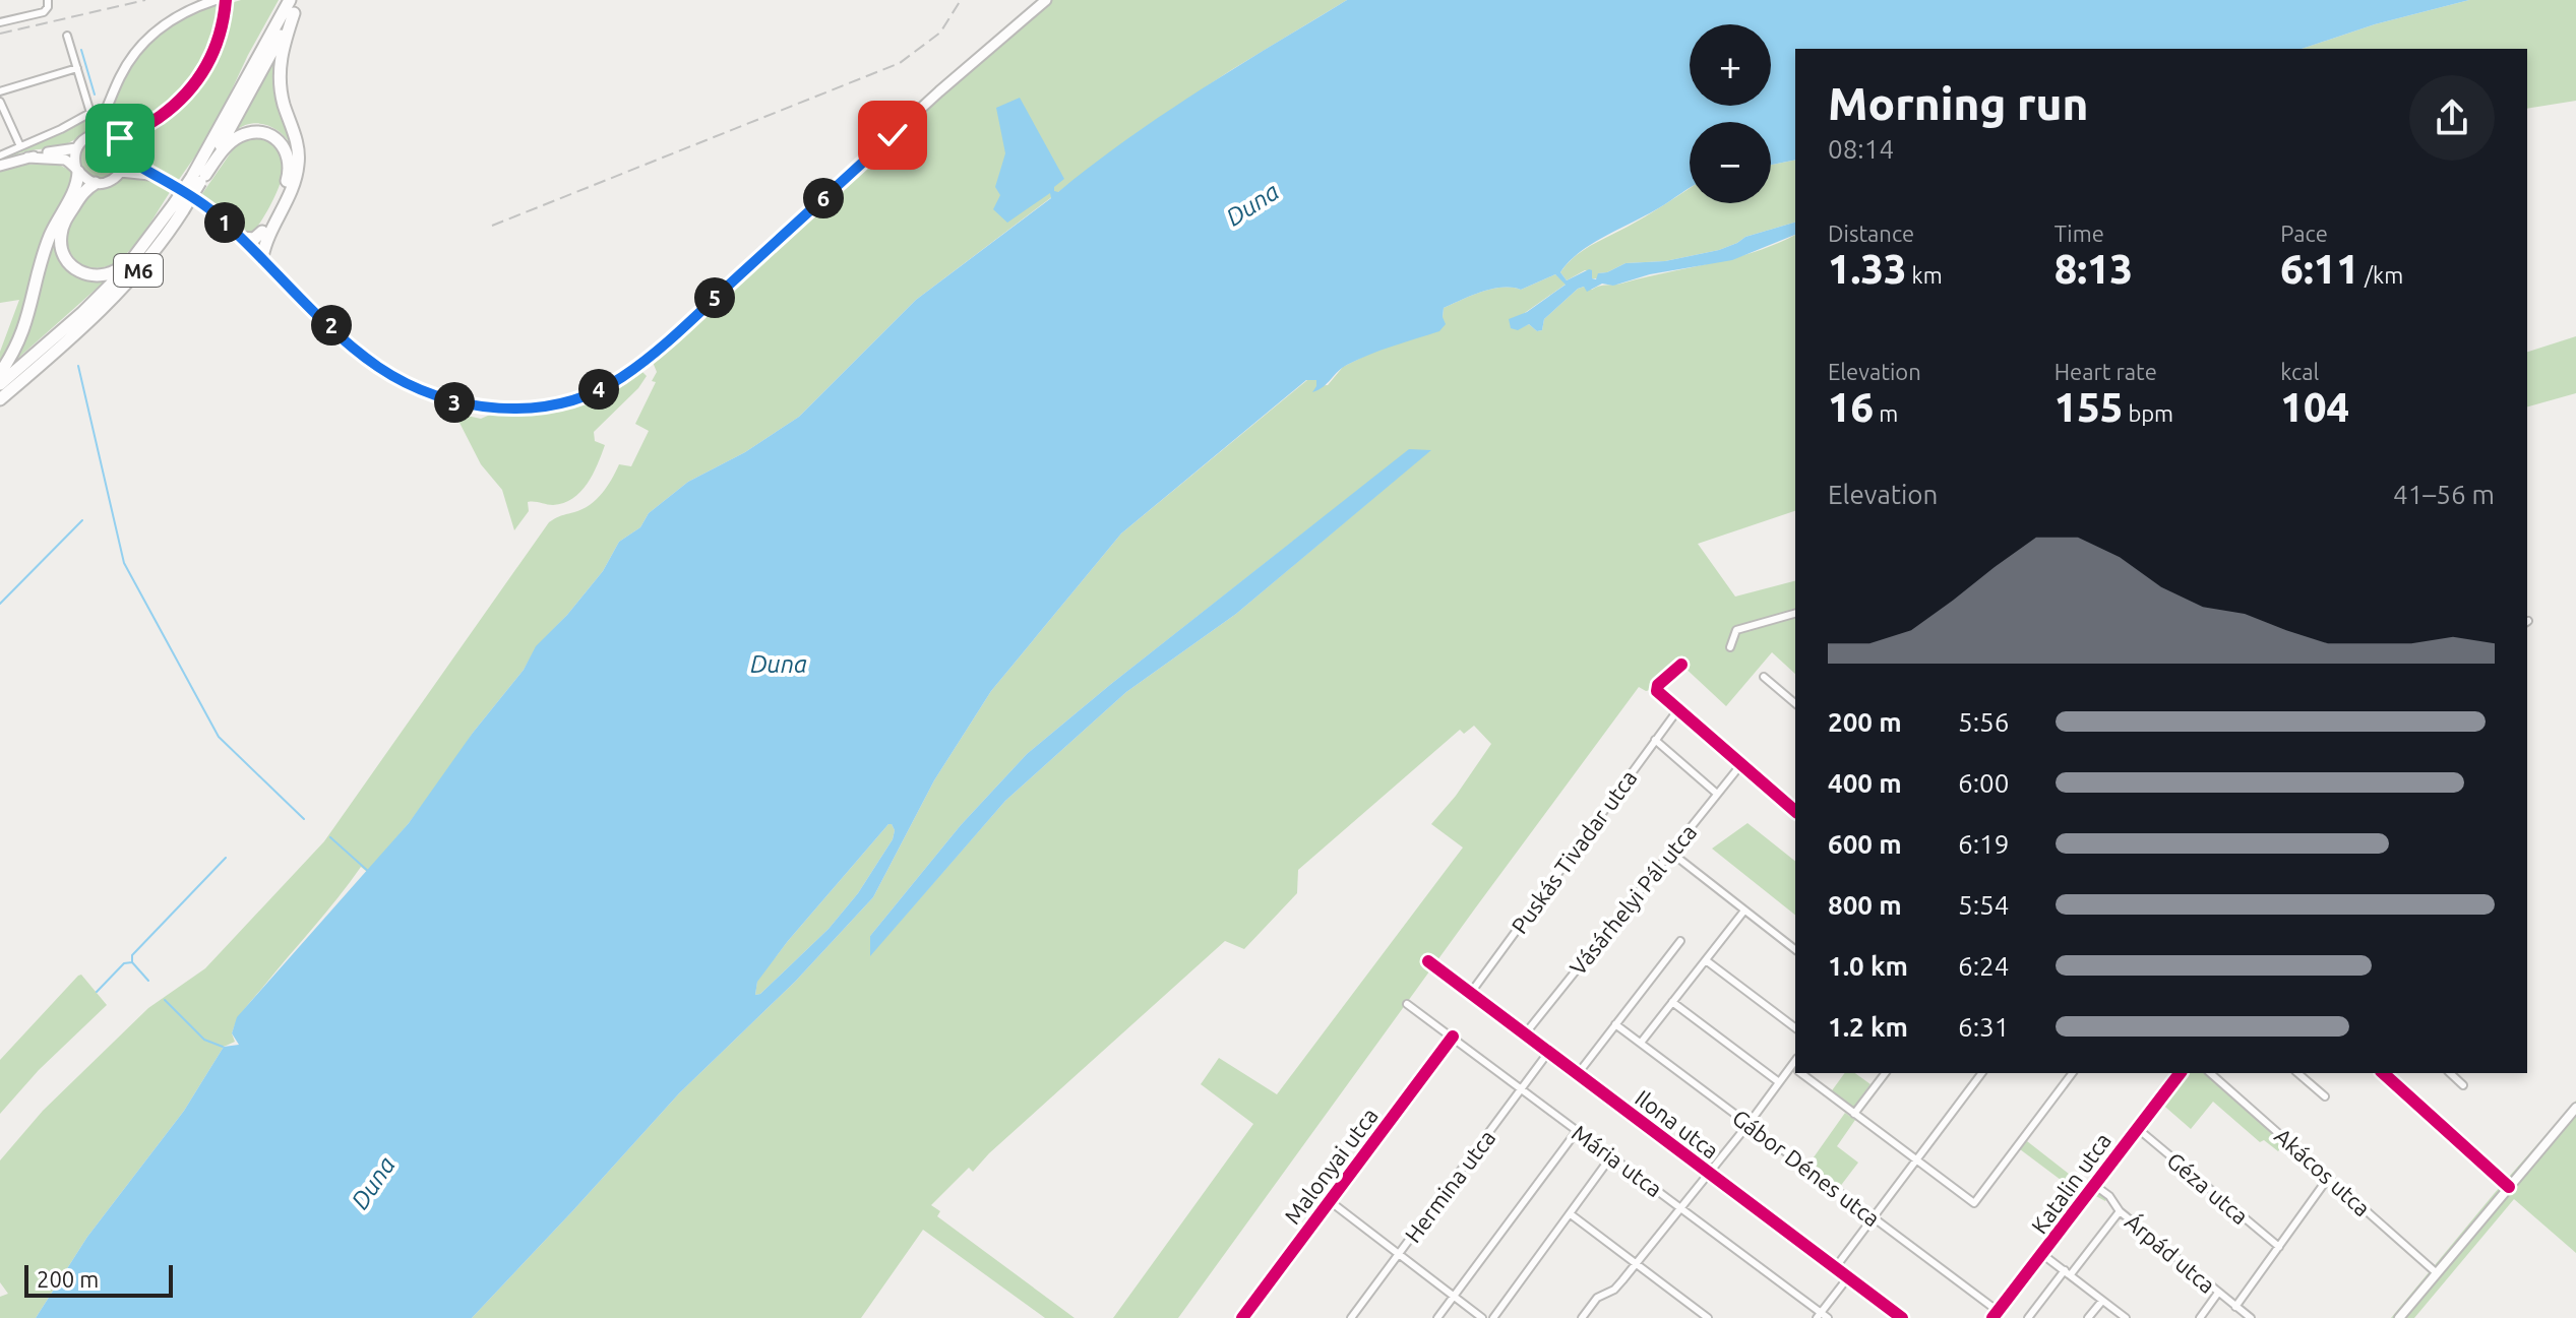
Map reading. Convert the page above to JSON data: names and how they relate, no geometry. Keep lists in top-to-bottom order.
{
  "streets": {
    "highway": ["M6"],
    "street": [
      "Puskás Tivadar utca",
      "Vásárhelyi Pál utca",
      "Ilona utca",
      "Mária utca",
      "Malonyai utca",
      "Gábor Dénes utca",
      "Akácos utca",
      "Katalin utca",
      "Hermina utca",
      "Géza utca",
      "Árpád utca"
    ]
  },
  "crossings": [
    ["Puskás Tivadar utca", "Ilona utca"],
    ["Vásárhelyi Pál utca", "Ilona utca"],
    ["Ilona utca", "Hermina utca"],
    ["Mária utca", "Malonyai utca"],
    ["Mária utca", "Hermina utca"],
    ["Gábor Dénes utca", "Katalin utca"],
    ["Katalin utca", "Géza utca"],
    ["Katalin utca", "Árpád utca"]
  ],
  "water": ["Duna"],
  "scale_bar": "200 m",
  "page": {
    "map_buttons": ["+", "−"],
    "heading": ["Morning run", "08:14"],
    "pins": [
      "6",
      "1",
      "5",
      "2",
      "4",
      "3"
    ],
    "stats": [
      ["Distance", "1.33 km"],
      ["Time", "8:13"],
      ["Pace", "6:11 /km"],
      ["Elevation", "16 m"],
      ["Heart rate", "155 bpm"],
      ["kcal", "104"]
    ],
    "chart": ["Elevation", "41–56 m"],
    "list": [
      {
        "name": "200 m",
        "note": "5:56"
      },
      {
        "name": "400 m",
        "note": "6:00"
      },
      {
        "name": "600 m",
        "note": "6:19"
      },
      {
        "name": "800 m",
        "note": "5:54"
      },
      {
        "name": "1.0 km",
        "note": "6:24"
      },
      {
        "name": "1.2 km",
        "note": "6:31"
      }
    ],
    "scale": "200 m"
  }
}
